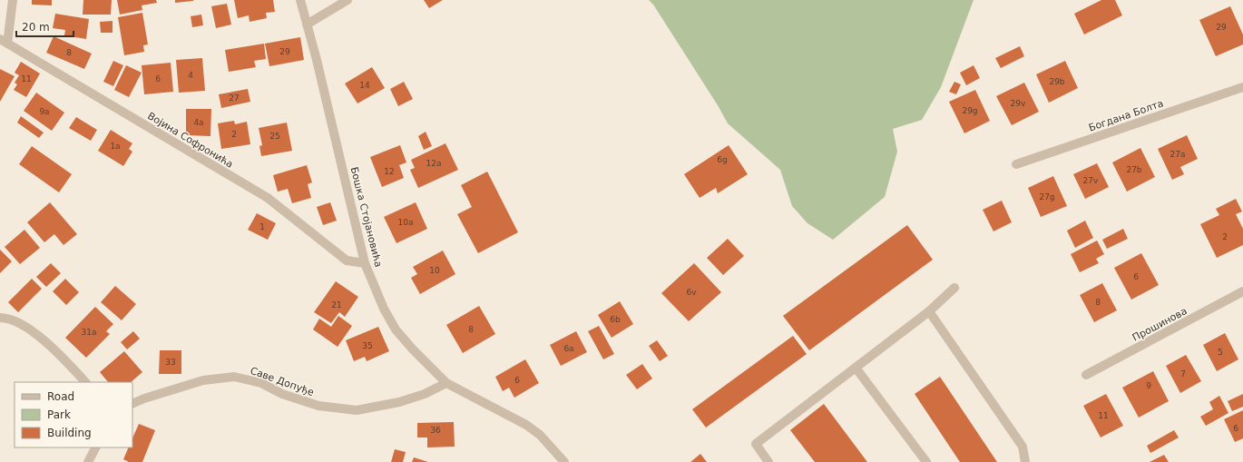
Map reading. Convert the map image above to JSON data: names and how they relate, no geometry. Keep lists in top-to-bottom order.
{
  "streets": {
    "street": [
      "Богдана Болта",
      "Војина Софронића",
      "Бошка Стојановића",
      "Прошинова",
      "Саве Допуђе"
    ]
  },
  "crossings": [
    ["Војина Софронића", "Бошка Стојановића"],
    ["Бошка Стојановића", "Саве Допуђе"]
  ],
  "house_numbers": [
    "29",
    "29",
    "8",
    "4",
    "11",
    "6",
    "29b",
    "14",
    "27",
    "29v",
    "29g",
    "9a",
    "4a",
    "2",
    "25",
    "1a",
    "27a",
    "6g",
    "12a",
    "27b",
    "12",
    "27v",
    "27g",
    "10a",
    "1",
    "2",
    "10",
    "6",
    "6v",
    "8",
    "21",
    "6b",
    "8",
    "31a",
    "35",
    "6a",
    "5",
    "33",
    "7",
    "6",
    "9",
    "11",
    "6",
    "36"
  ],
  "legend": ["Road", "Park", "Building"],
  "scale_bar": "20 m"
}
